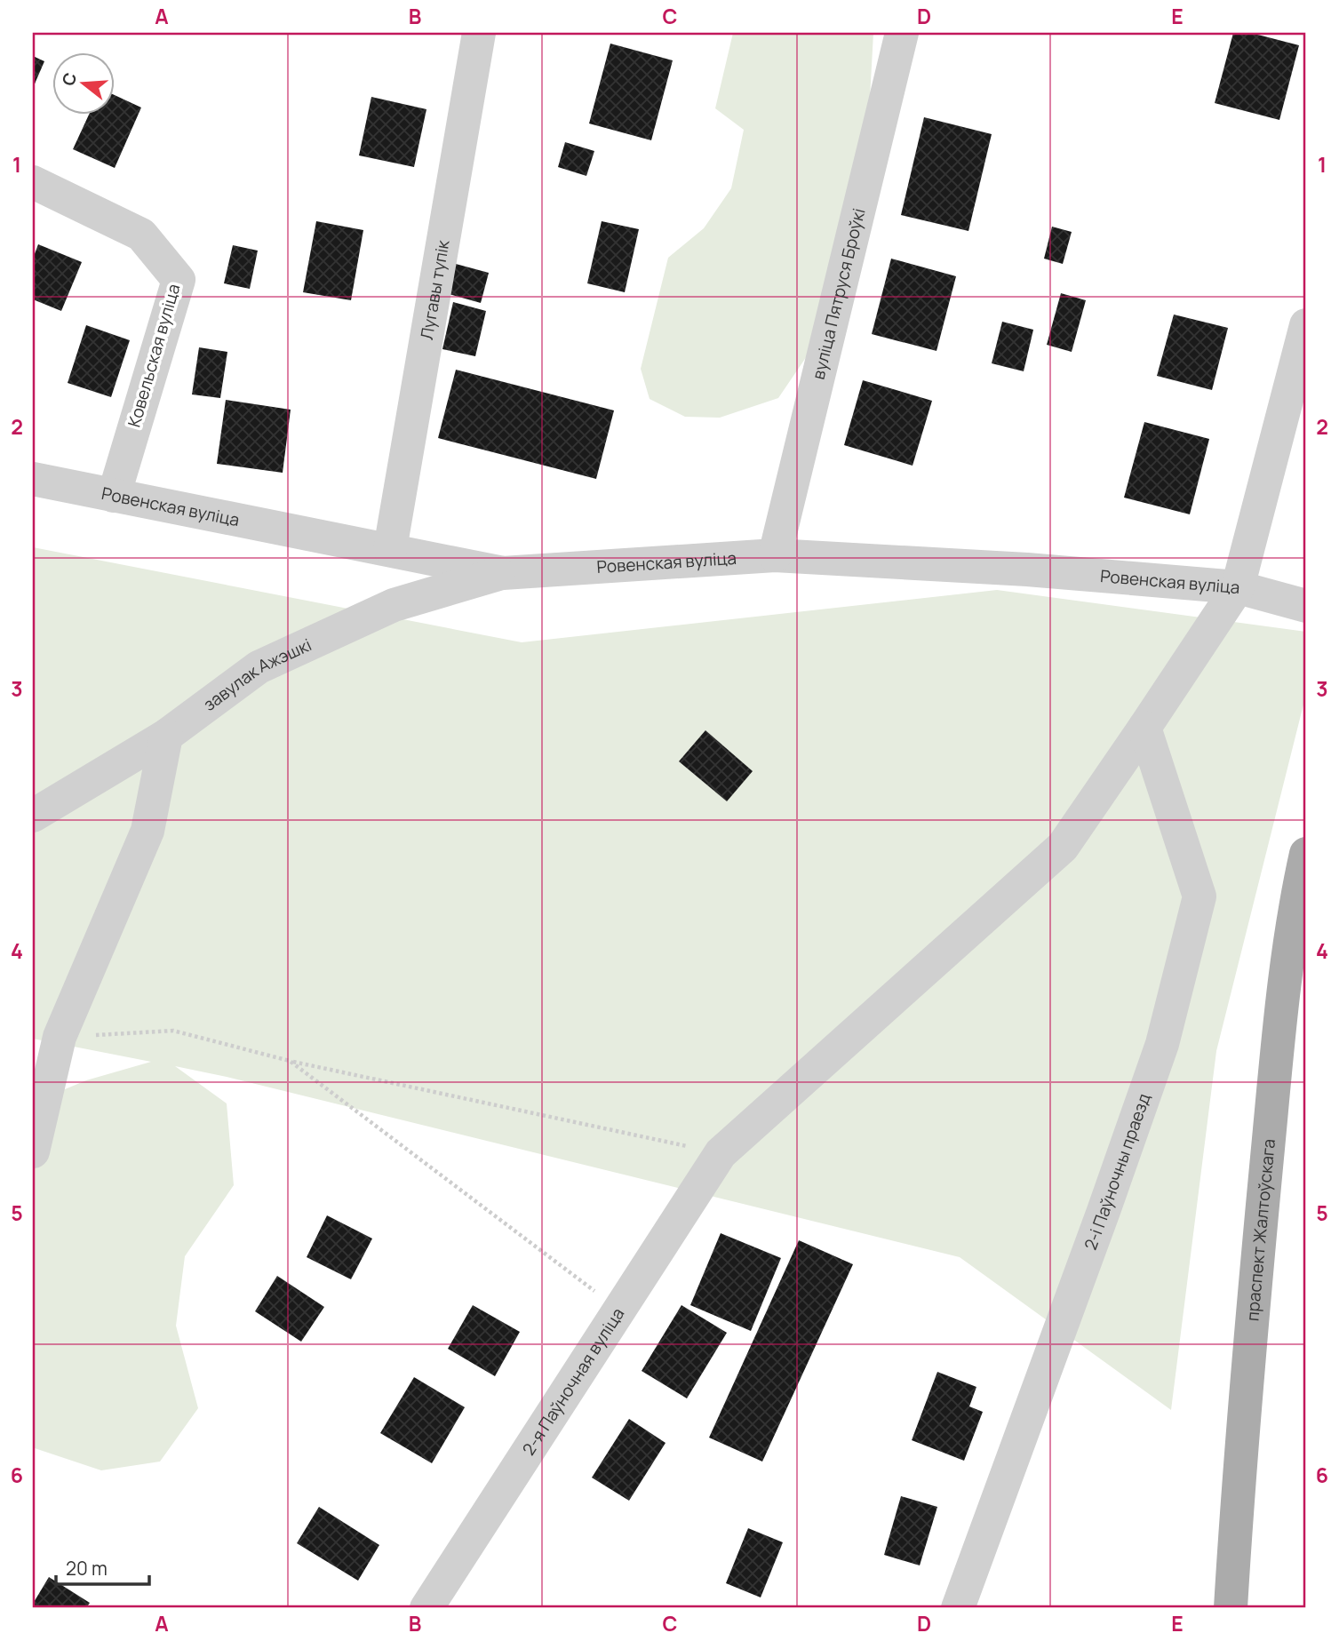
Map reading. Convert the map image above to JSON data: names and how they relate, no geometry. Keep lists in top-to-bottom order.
{
  "streets": {
    "main road": ["праспект Жалтоўскага"],
    "street": [
      "Лугавы тупік",
      "вуліца Пятруся Броўкі",
      "Ковельская вуліца",
      "Ровенская вуліца",
      "завулак Ажэшкі",
      "2-і Паўночны праезд",
      "2-я Паўночная вуліца"
    ]
  },
  "crossings": [
    ["Лугавы тупік", "Ровенская вуліца"],
    ["вуліца Пятруся Броўкі", "Ровенская вуліца"],
    ["Ковельская вуліца", "Ровенская вуліца"],
    ["Ровенская вуліца", "завулак Ажэшкі"],
    ["Ровенская вуліца", "2-я Паўночная вуліца"],
    ["2-і Паўночны праезд", "2-я Паўночная вуліца"]
  ],
  "scale_bar": "20 m",
  "north": "left",
  "grid": {
    "columns": [
      "A",
      "B",
      "C",
      "D",
      "E"
    ],
    "rows": [
      "1",
      "2",
      "3",
      "4",
      "5",
      "6"
    ]
  }
}
